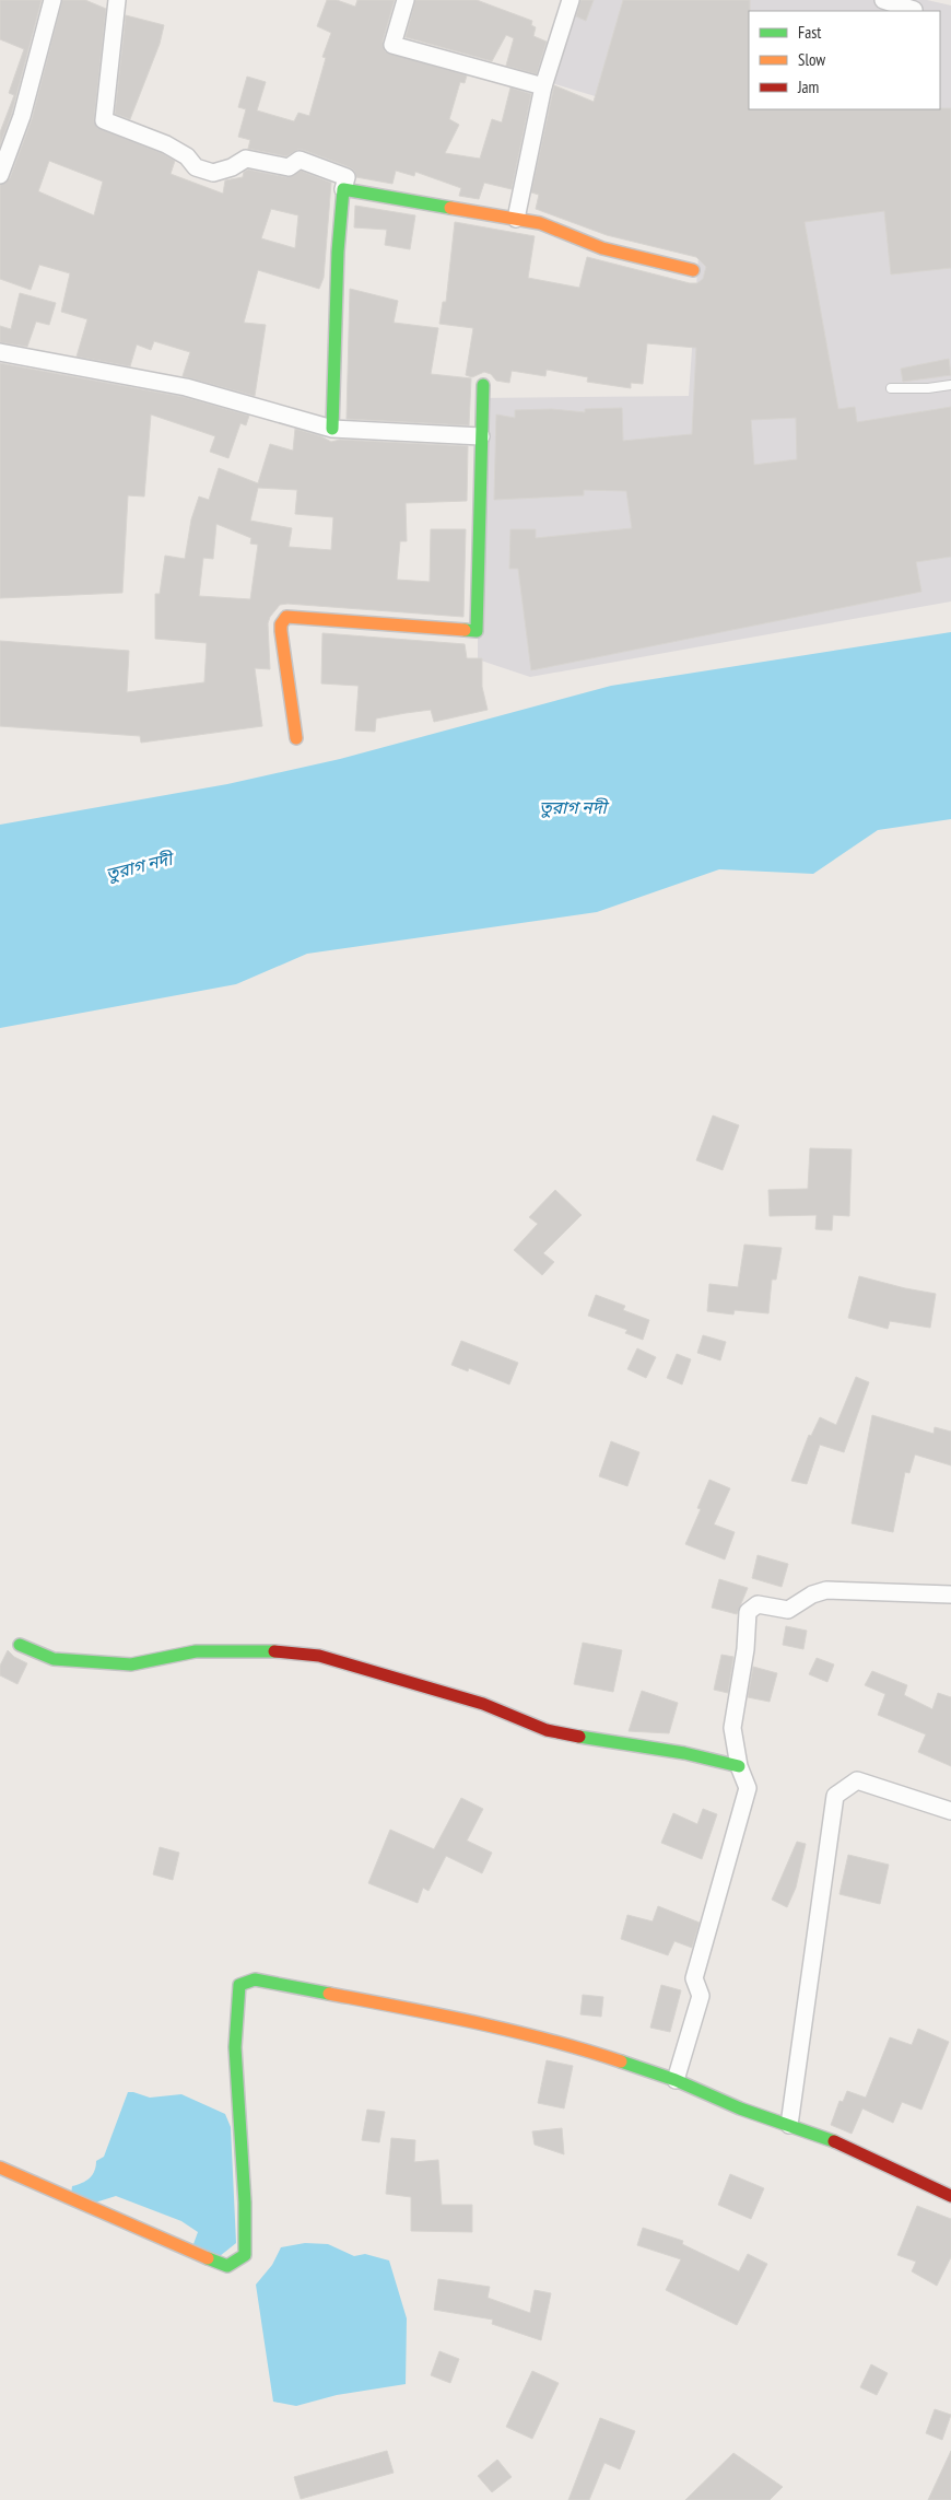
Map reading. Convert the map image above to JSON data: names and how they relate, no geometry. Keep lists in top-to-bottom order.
{
  "water": ["তুরাগ নদী"],
  "legend": ["Fast", "Slow", "Jam"]
}
